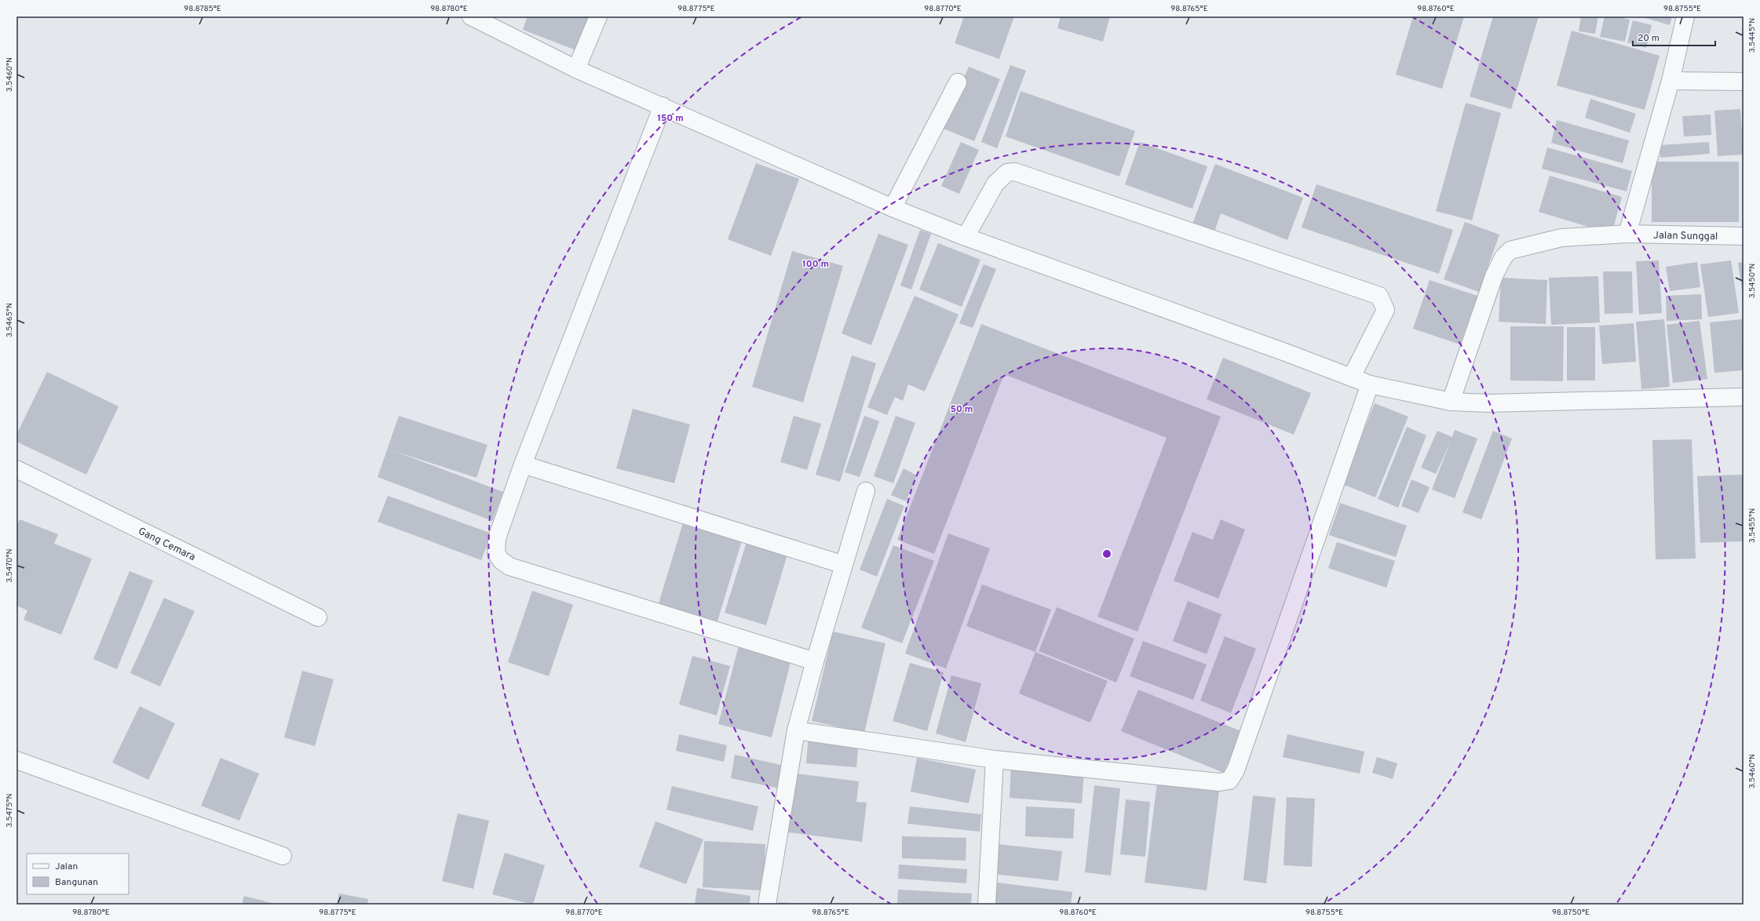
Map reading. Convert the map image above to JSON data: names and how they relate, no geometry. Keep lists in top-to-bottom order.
{
  "streets": {
    "street": ["Jalan Sunggal", "Gang Cemara"]
  },
  "legend": ["Jalan", "Bangunan"],
  "scale_bar": "20 m",
  "coordinates": [
    "98.8785°E",
    "98.8780°E",
    "98.8775°E",
    "98.8770°E",
    "98.8765°E",
    "98.8760°E",
    "98.8755°E",
    "3.5445°N",
    "3.5460°N",
    "3.5450°N",
    "3.5465°N",
    "3.5455°N",
    "3.5470°N",
    "3.5475°N",
    "98.8750°E"
  ],
  "rings": ["150 m", "100 m", "50 m"]
}
